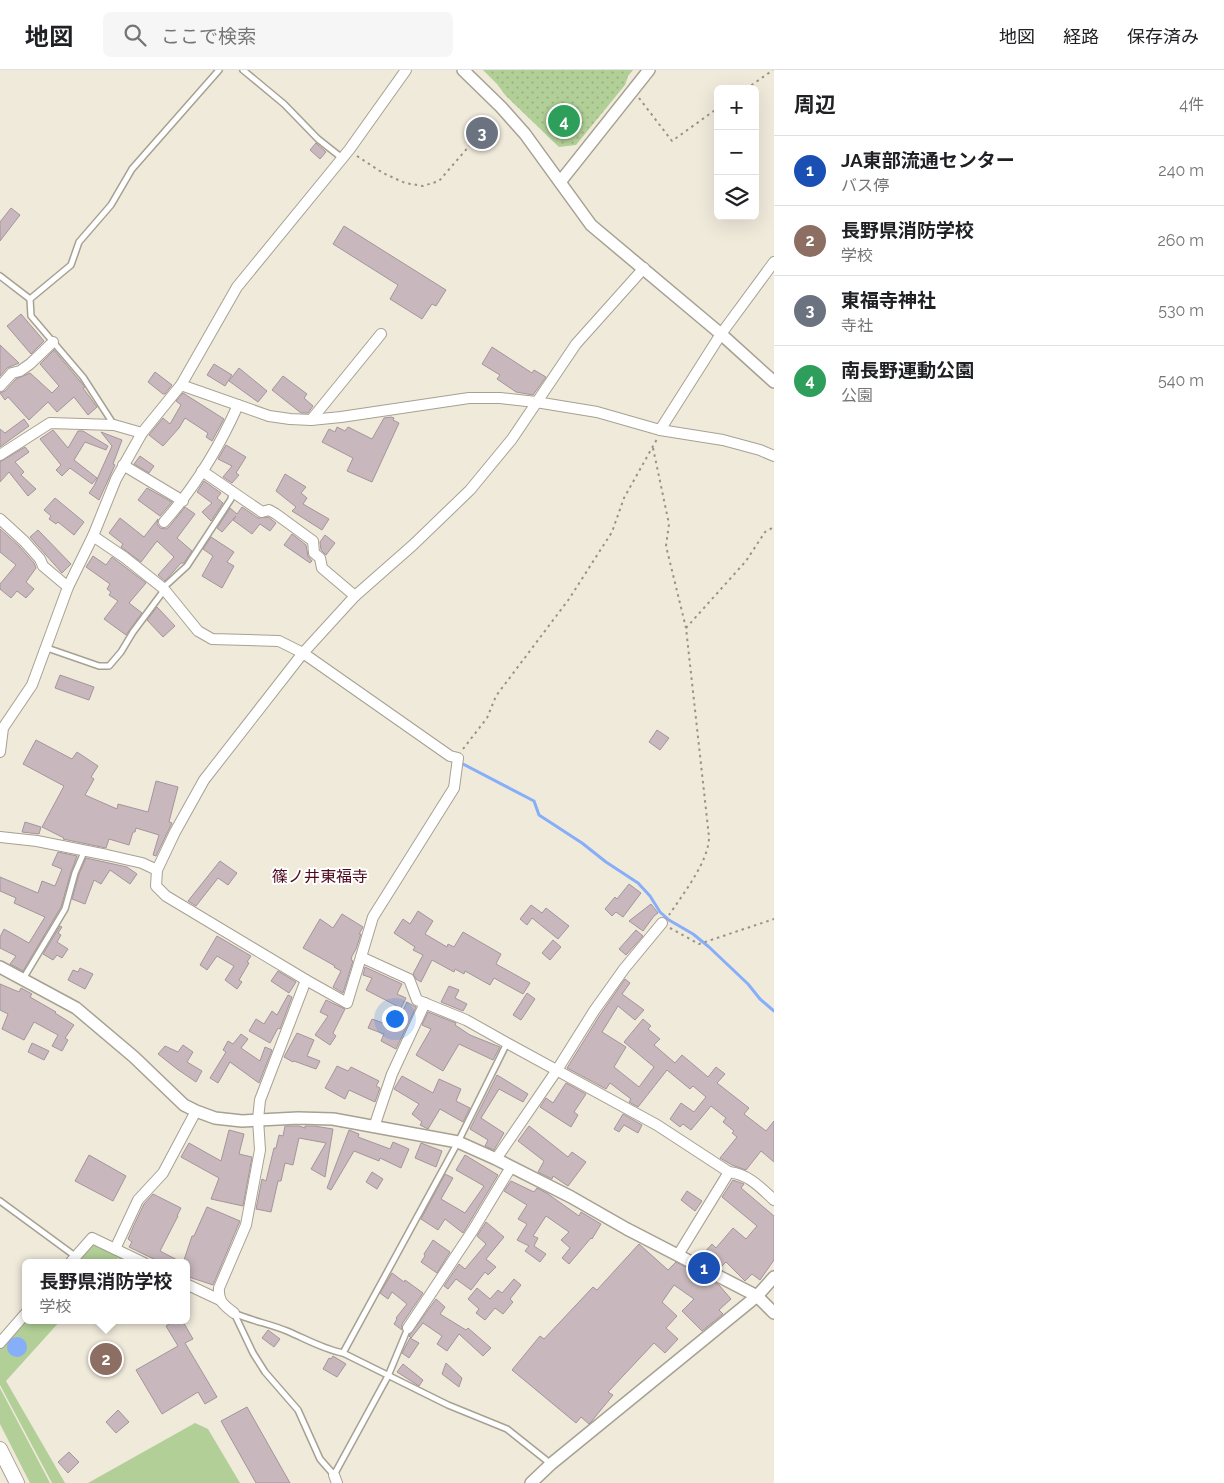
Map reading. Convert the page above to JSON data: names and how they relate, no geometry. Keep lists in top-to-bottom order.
{
  "districts": ["篠ノ井東福寺"],
  "page": {
    "header": "地図",
    "search": "ここで検索",
    "nav": ["地図", "経路", "保存済み"],
    "heading": ["周辺", "4件"],
    "map_buttons": ["+", "−"],
    "pins": [
      "4",
      "3",
      "1",
      "2"
    ],
    "list": [
      {
        "mark": "1",
        "name": "JA東部流通センター",
        "note": "バス停",
        "value": "240 m"
      },
      {
        "mark": "2",
        "name": "長野県消防学校",
        "note": "学校",
        "value": "260 m"
      },
      {
        "mark": "3",
        "name": "東福寺神社",
        "note": "寺社",
        "value": "530 m"
      },
      {
        "mark": "4",
        "name": "南長野運動公園",
        "note": "公園",
        "value": "540 m"
      }
    ],
    "popup": ["長野県消防学校", "学校"]
  }
}
